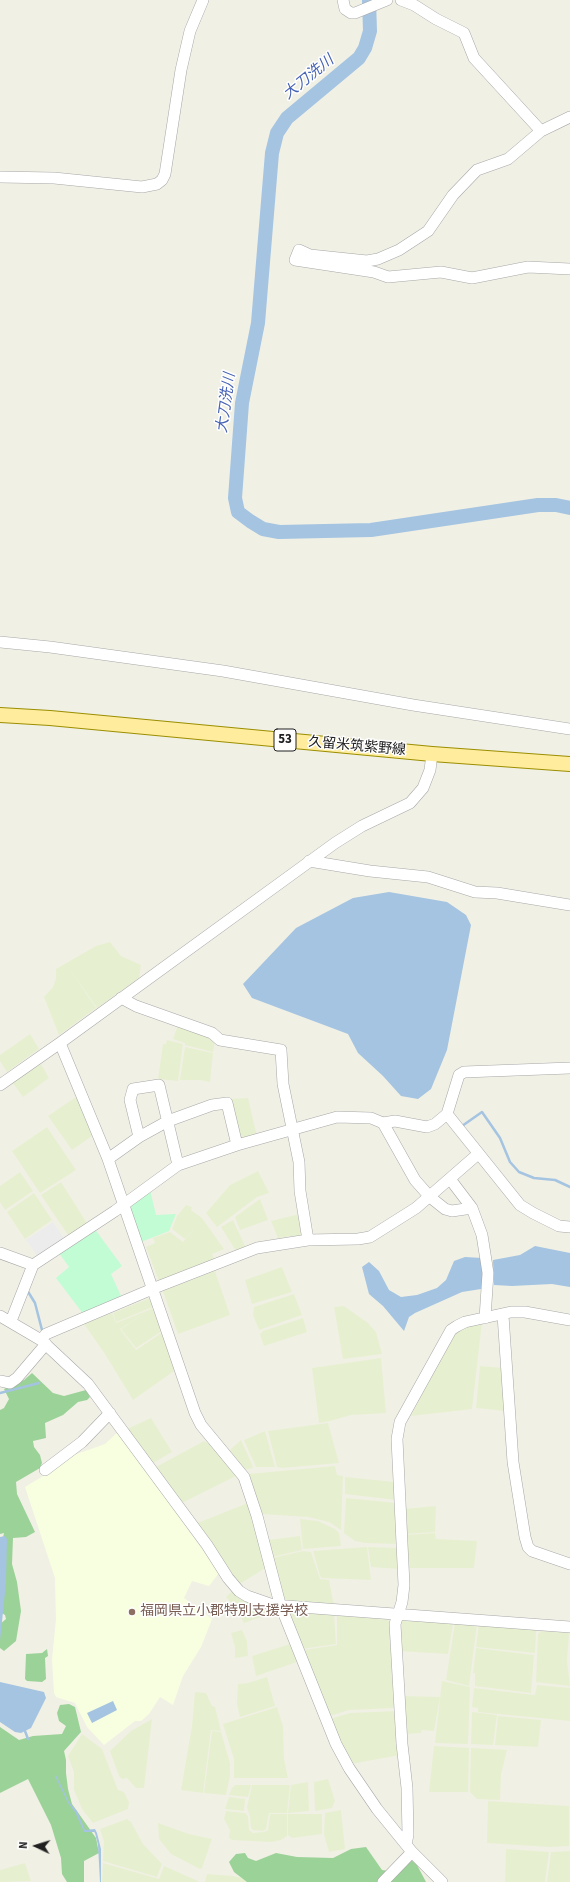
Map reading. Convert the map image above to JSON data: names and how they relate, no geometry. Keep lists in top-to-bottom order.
{
  "streets": {
    "main road": ["53", "久留米筑紫野線"]
  },
  "water": ["大刀洗川"],
  "places": ["福岡県立小郡特別支援学校"],
  "north": "left"
}
